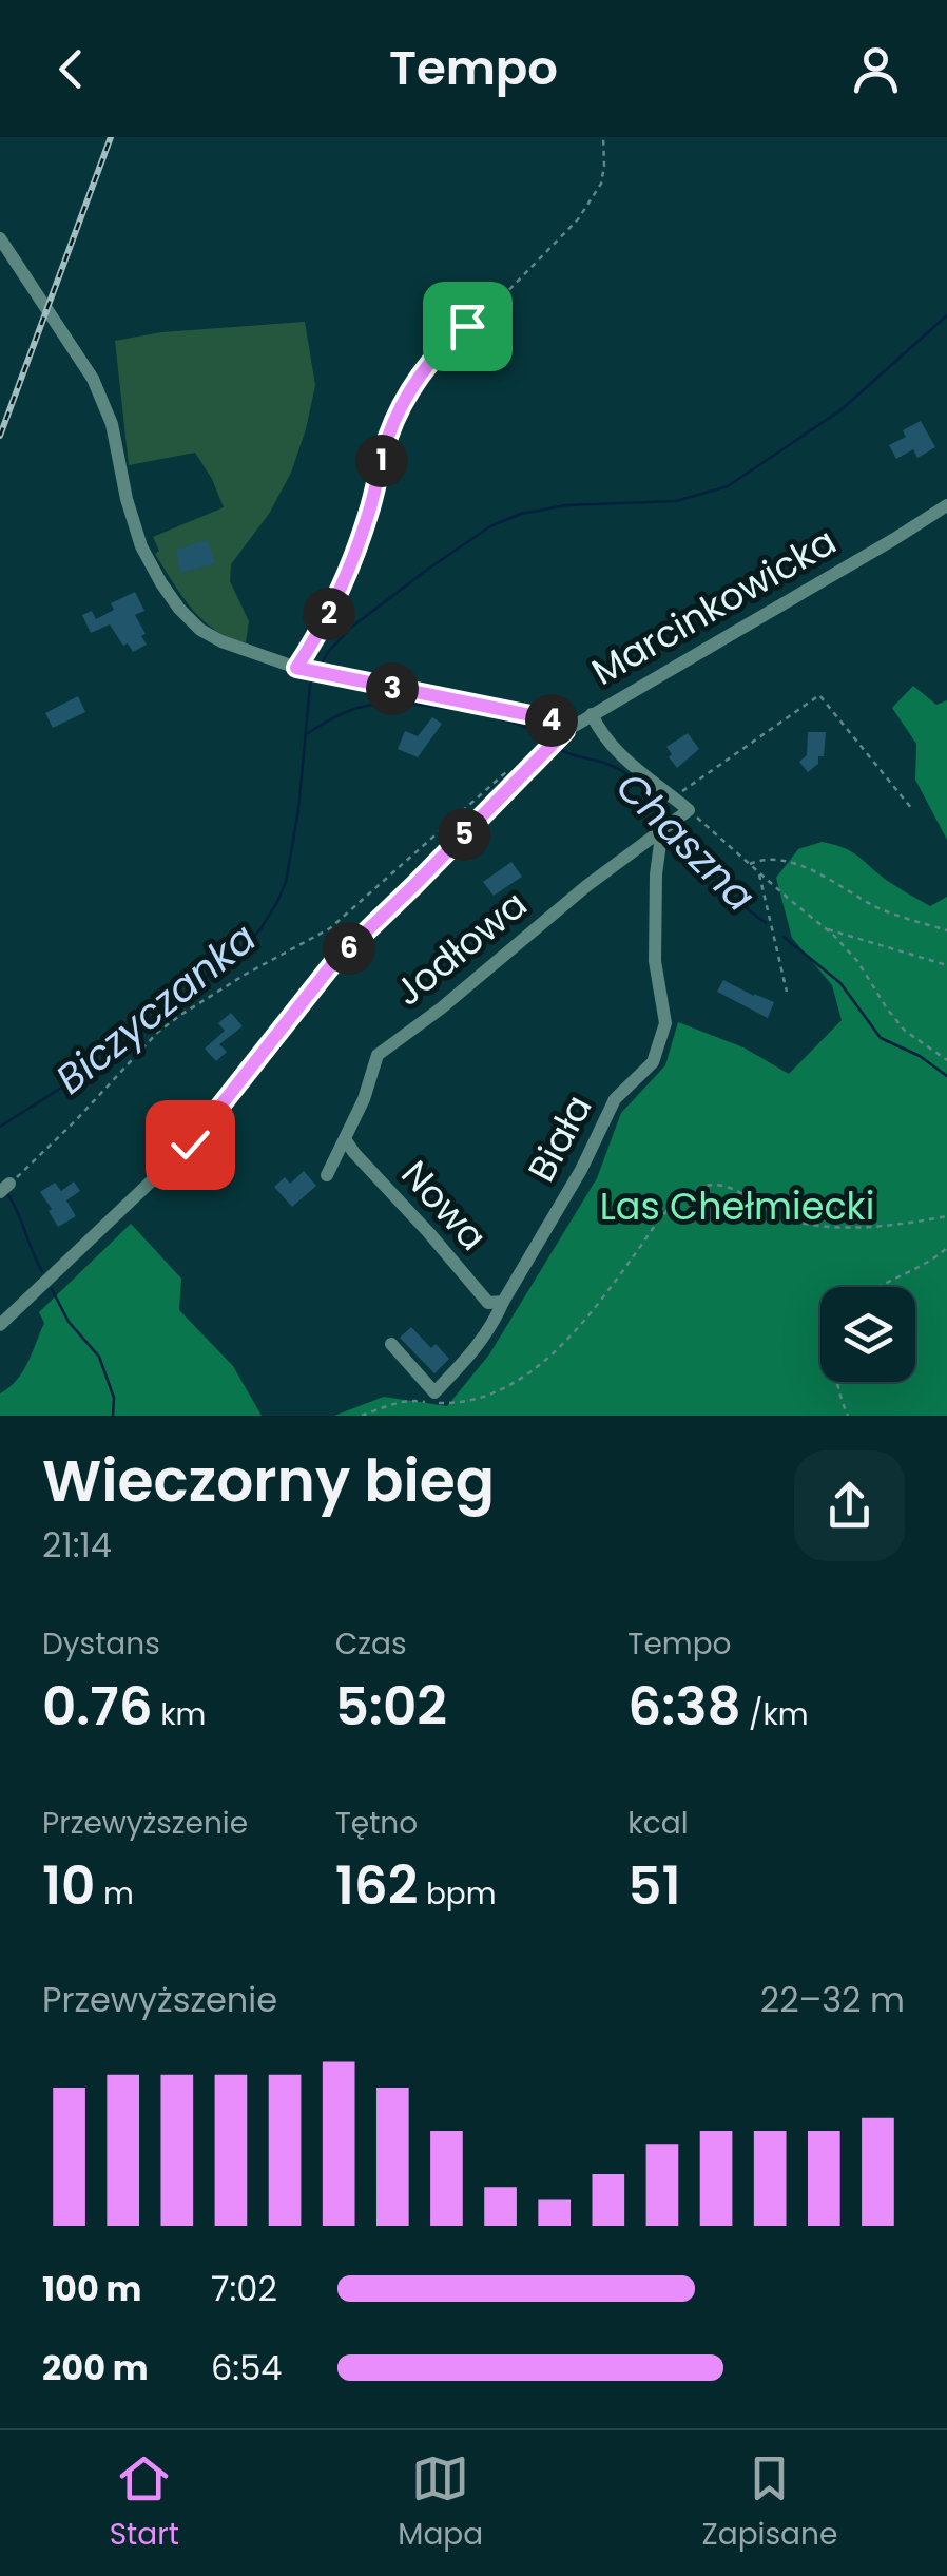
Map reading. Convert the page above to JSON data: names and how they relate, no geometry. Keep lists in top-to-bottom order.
{
  "streets": {
    "street": [
      "Marcinkowicka",
      "Jodłowa",
      "Biała",
      "Nowa"
    ]
  },
  "crossings": [
    ["Jodłowa", "Biała"],
    ["Jodłowa", "Nowa"],
    ["Biała", "Nowa"]
  ],
  "water": ["Chaszna", "Biczyczanka"],
  "parks": ["Las Chełmiecki"],
  "page": {
    "header": "Tempo",
    "pins": [
      "1",
      "2",
      "3",
      "4",
      "5",
      "6"
    ],
    "heading": ["Wieczorny bieg", "21:14"],
    "stats": [
      ["Dystans", "0.76 km"],
      ["Czas", "5:02"],
      ["Tempo", "6:38 /km"],
      ["Przewyższenie", "10 m"],
      ["Tętno", "162 bpm"],
      ["kcal", "51"]
    ],
    "chart": ["Przewyższenie", "22–32 m"],
    "list": [
      {
        "name": "100 m",
        "note": "7:02"
      },
      {
        "name": "200 m",
        "note": "6:54"
      }
    ],
    "tabs": ["Start", "Mapa", "Zapisane"]
  }
}
